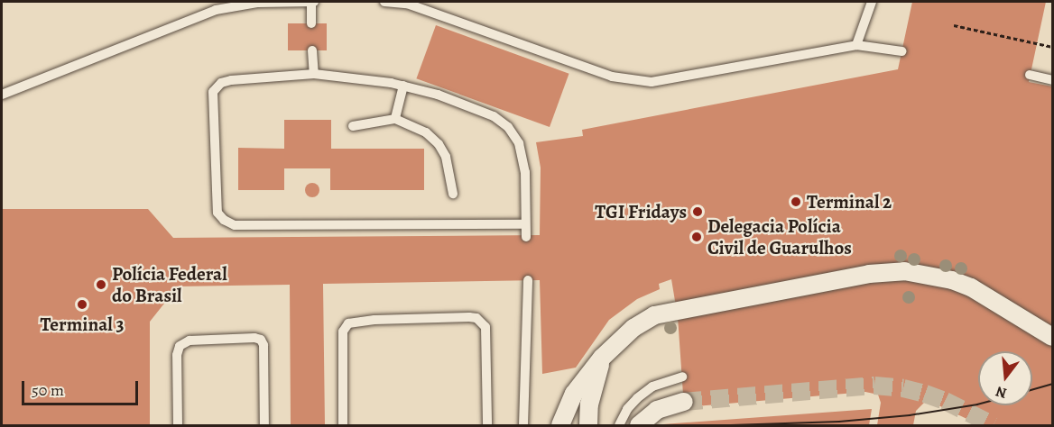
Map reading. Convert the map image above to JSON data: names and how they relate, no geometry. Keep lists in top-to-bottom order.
{
  "places": [
    "Terminal 2",
    "TGI Fridays",
    "Delegacia Polícia Civil de Guarulhos",
    "Polícia Federal do Brasil",
    "Terminal 3"
  ],
  "scale_bar": "50 m",
  "north": "bottom"
}
